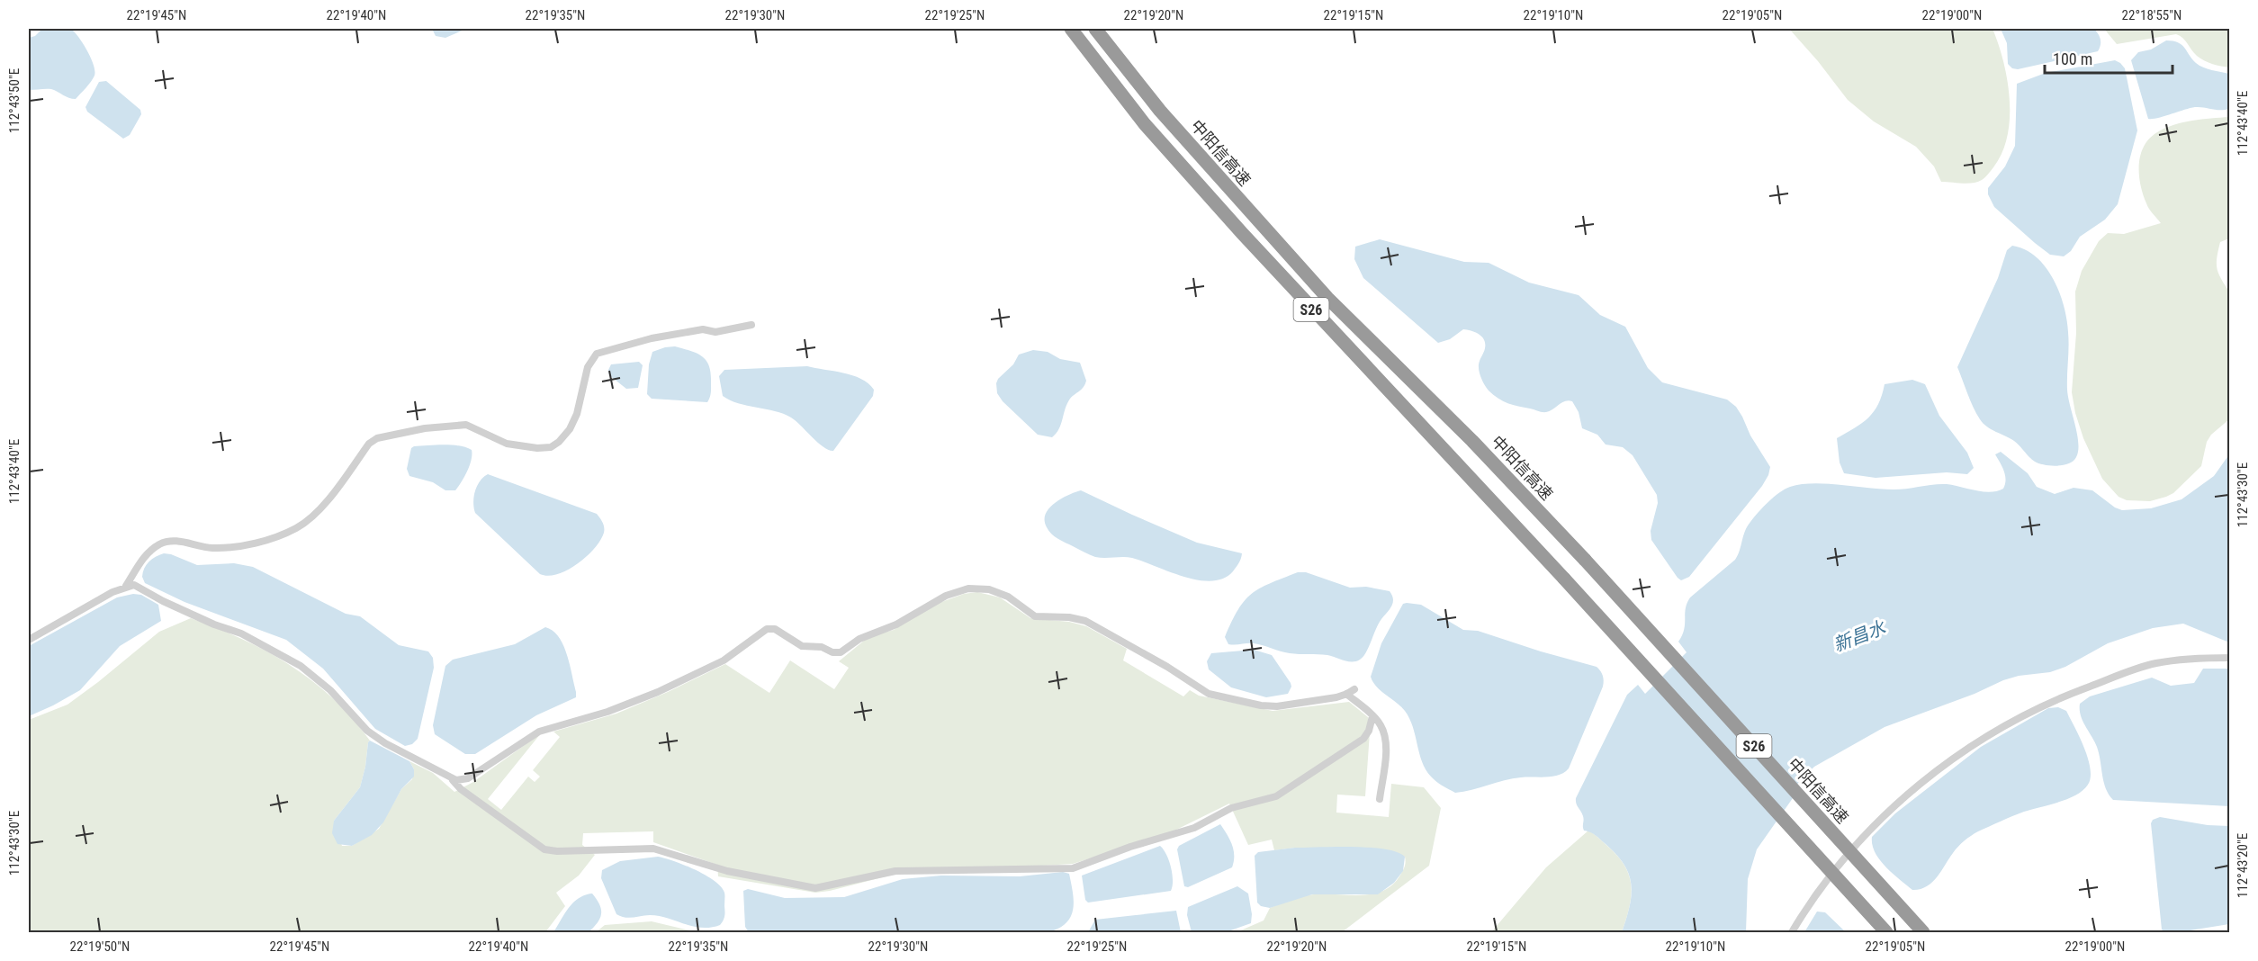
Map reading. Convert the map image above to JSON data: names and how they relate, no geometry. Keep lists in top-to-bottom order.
{
  "streets": {
    "highway": ["中阳信高速", "S26"]
  },
  "water": ["新昌水"],
  "scale_bar": "100 m",
  "coordinates": [
    "22°19'45\"N",
    "22°19'40\"N",
    "22°19'35\"N",
    "22°19'30\"N",
    "22°19'25\"N",
    "22°19'20\"N",
    "22°19'15\"N",
    "22°19'10\"N",
    "22°19'05\"N",
    "22°19'00\"N",
    "22°18'55\"N",
    "112°43'50\"E",
    "112°43'40\"E",
    "112°43'30\"E",
    "112°43'20\"E",
    "22°19'50\"N"
  ]
}
